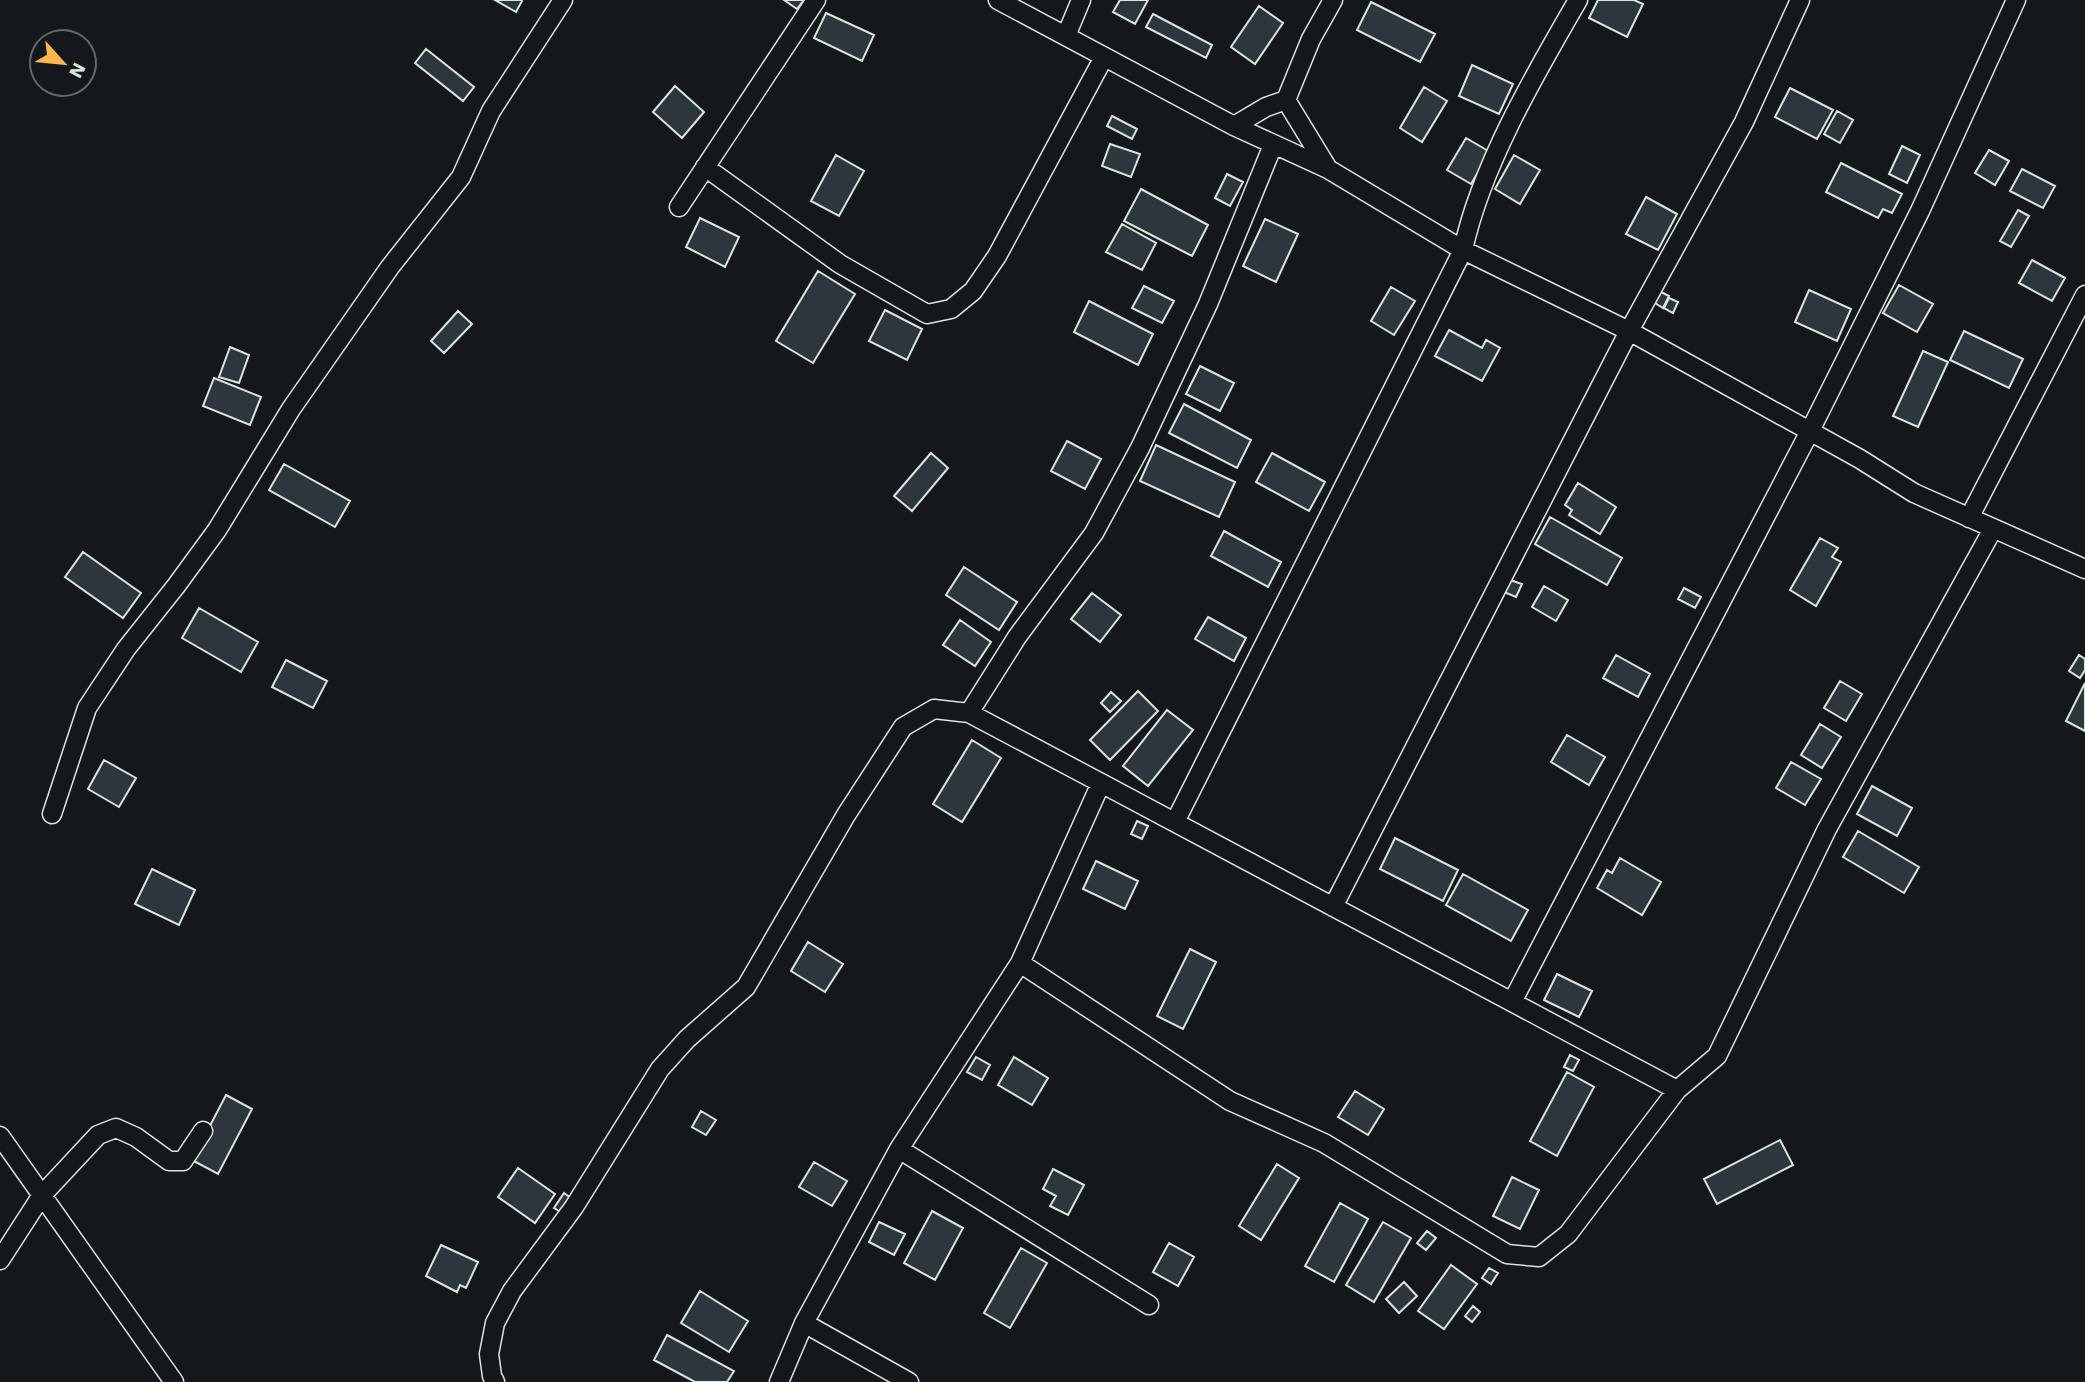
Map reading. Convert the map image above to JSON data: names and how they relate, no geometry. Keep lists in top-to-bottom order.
{
  "north": "bottom right"
}
